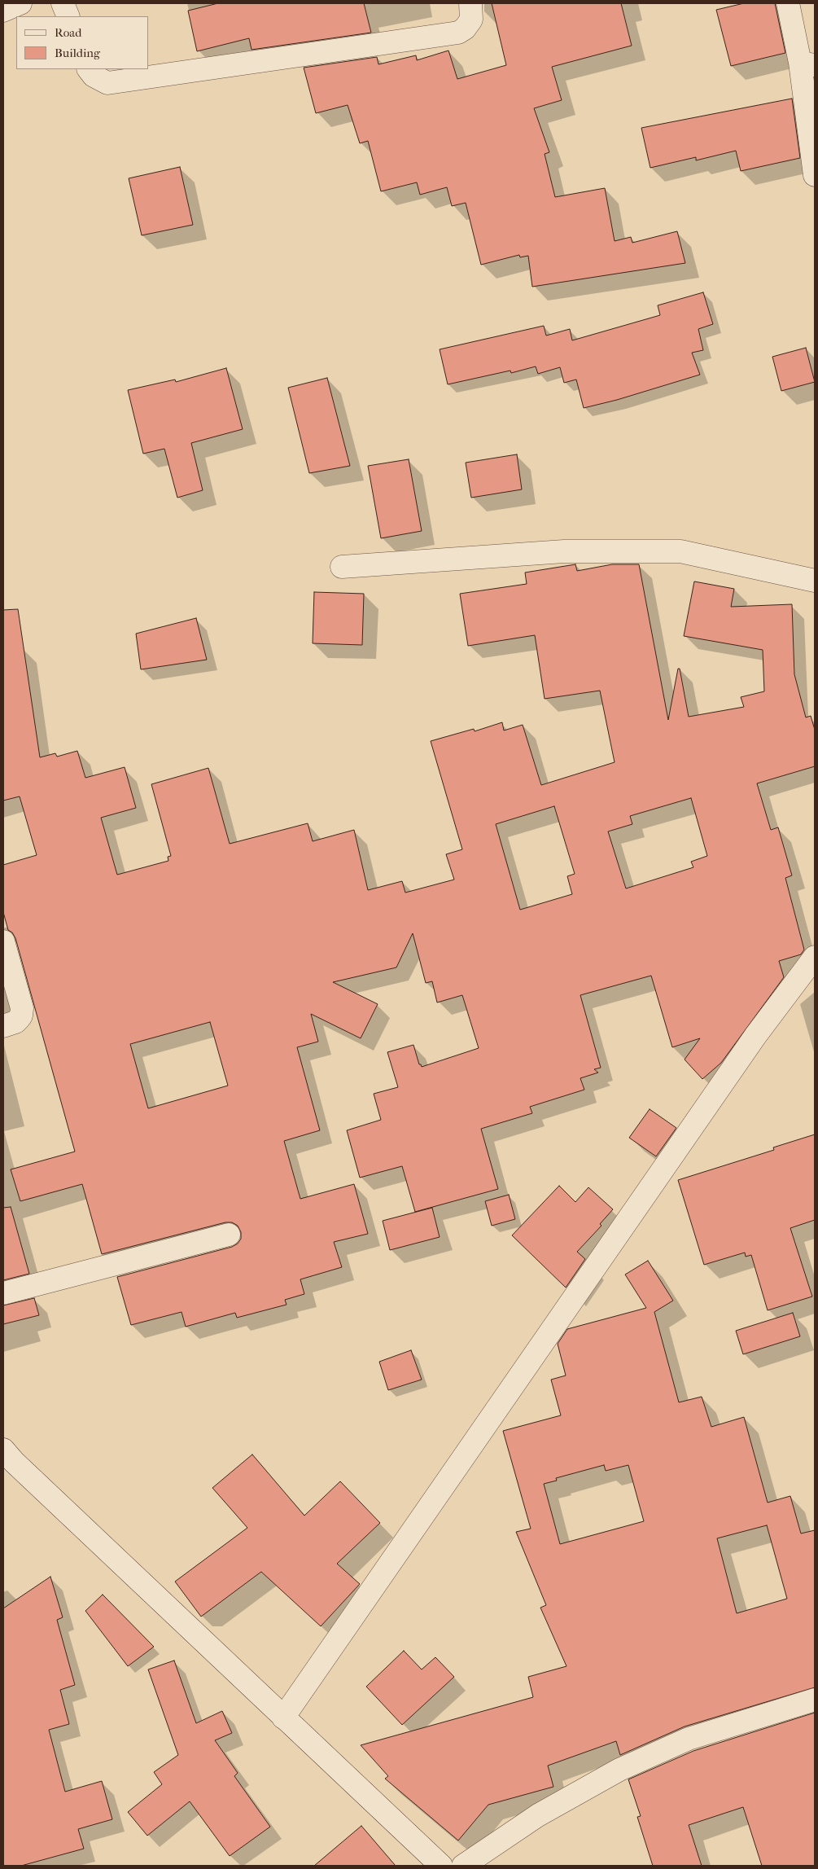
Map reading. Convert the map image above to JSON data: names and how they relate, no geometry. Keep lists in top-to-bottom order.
{
  "legend": ["Road", "Building"]
}
